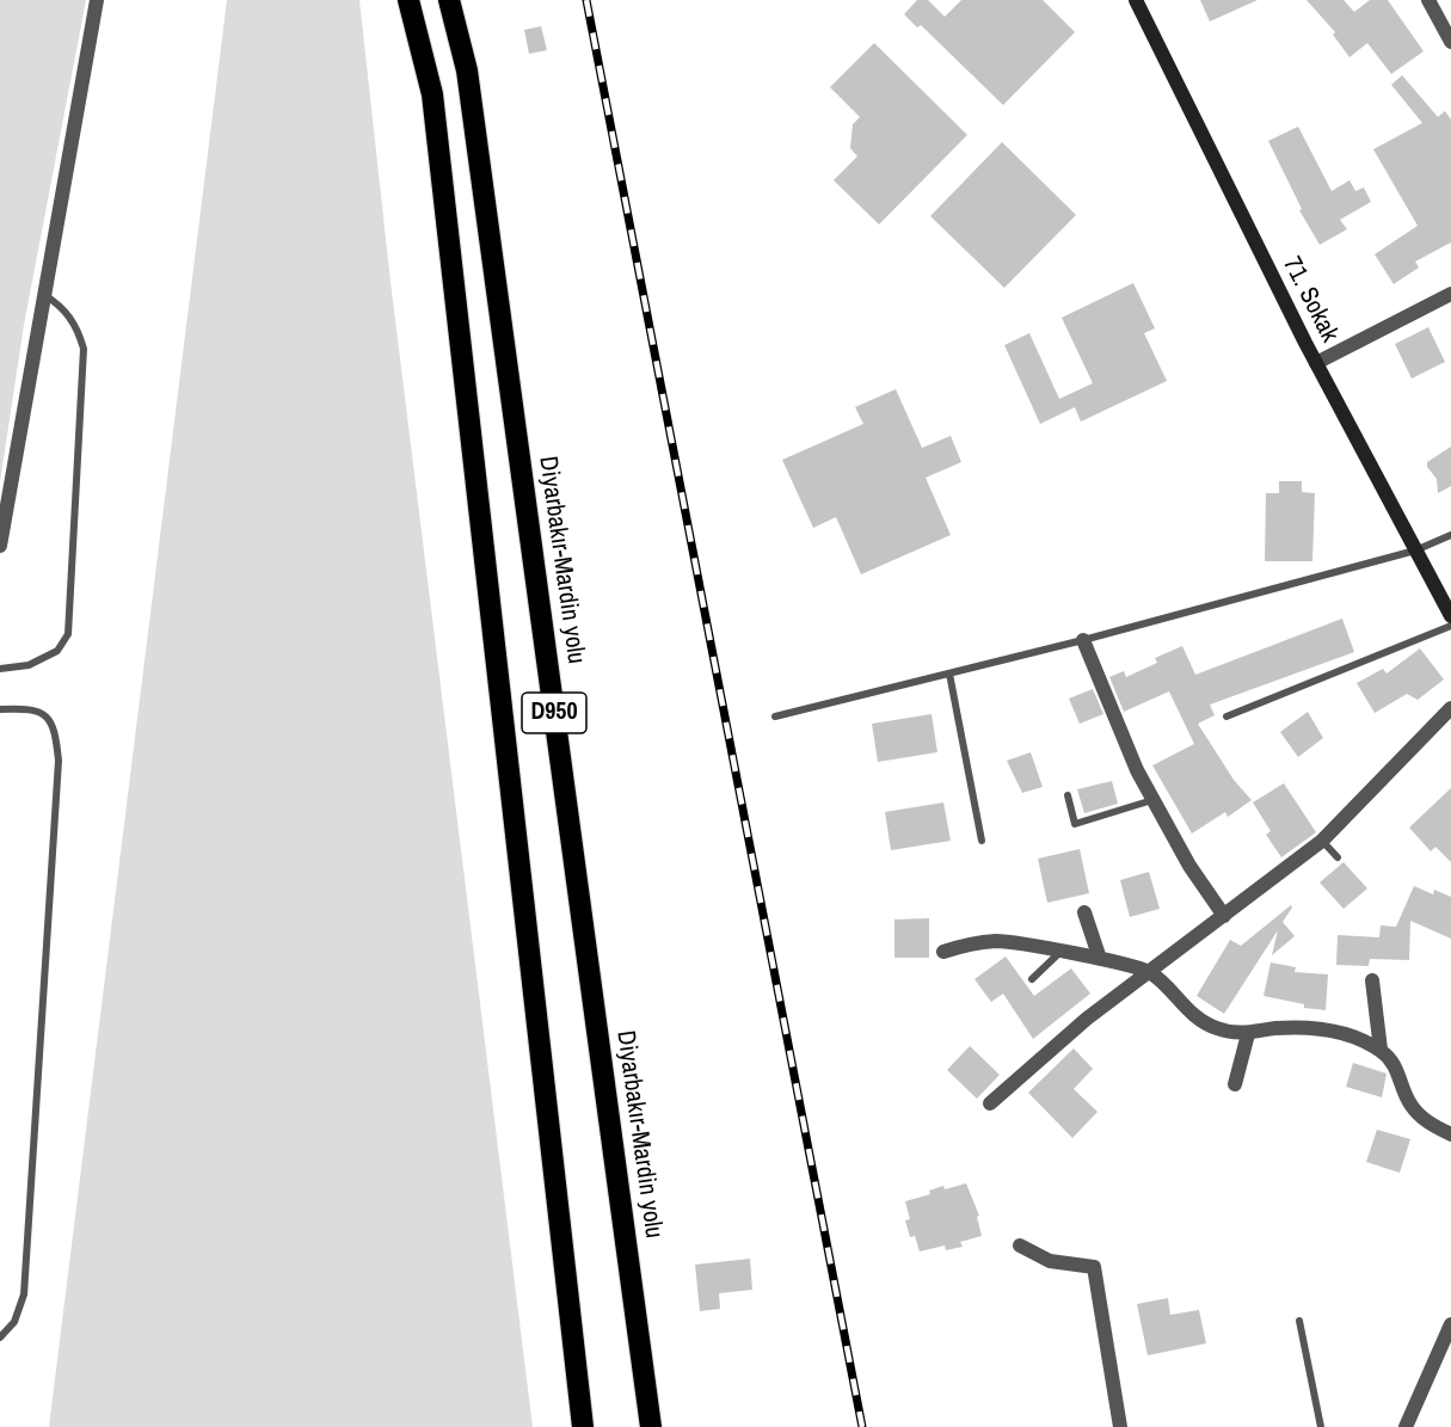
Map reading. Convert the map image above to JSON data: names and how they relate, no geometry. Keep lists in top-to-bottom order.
{
  "streets": {
    "highway": ["Diyarbakır-Mardin yolu", "D950"],
    "street": ["71. Sokak"]
  }
}
